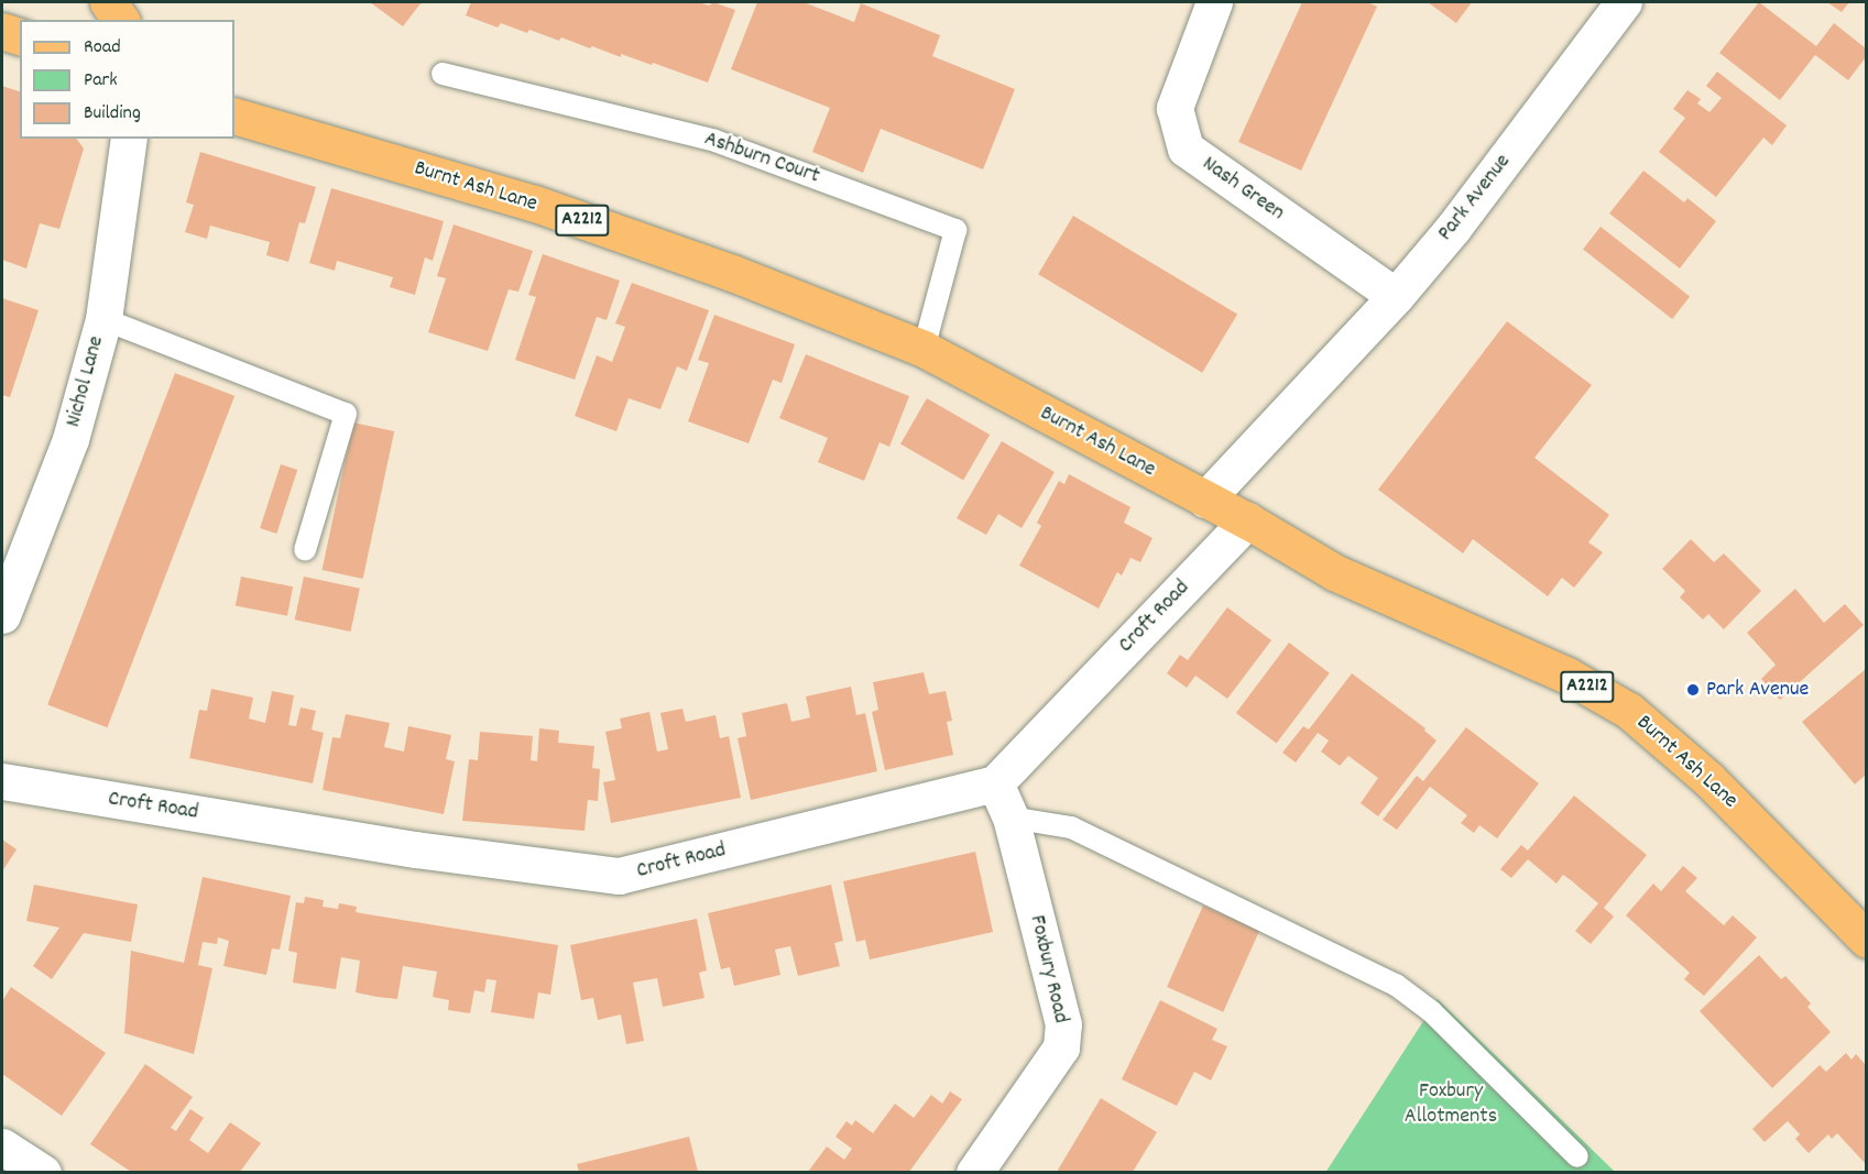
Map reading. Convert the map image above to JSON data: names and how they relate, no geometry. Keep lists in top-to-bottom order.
{
  "streets": {
    "main road": ["Burnt Ash Lane", "A2212"],
    "street": [
      "Nash Green",
      "Park Avenue",
      "Nichol Lane",
      "Croft Road",
      "Foxbury Road"
    ],
    "lane": ["Ashburn Court"]
  },
  "crossings": [
    ["Ashburn Court", "Burnt Ash Lane"],
    ["Burnt Ash Lane", "Park Avenue"],
    ["Burnt Ash Lane", "Croft Road"],
    ["Nash Green", "Park Avenue"],
    ["Croft Road", "Foxbury Road"]
  ],
  "parks": ["Foxbury Allotments"],
  "places": ["Park Avenue"],
  "legend": ["Road", "Park", "Building"]
}
